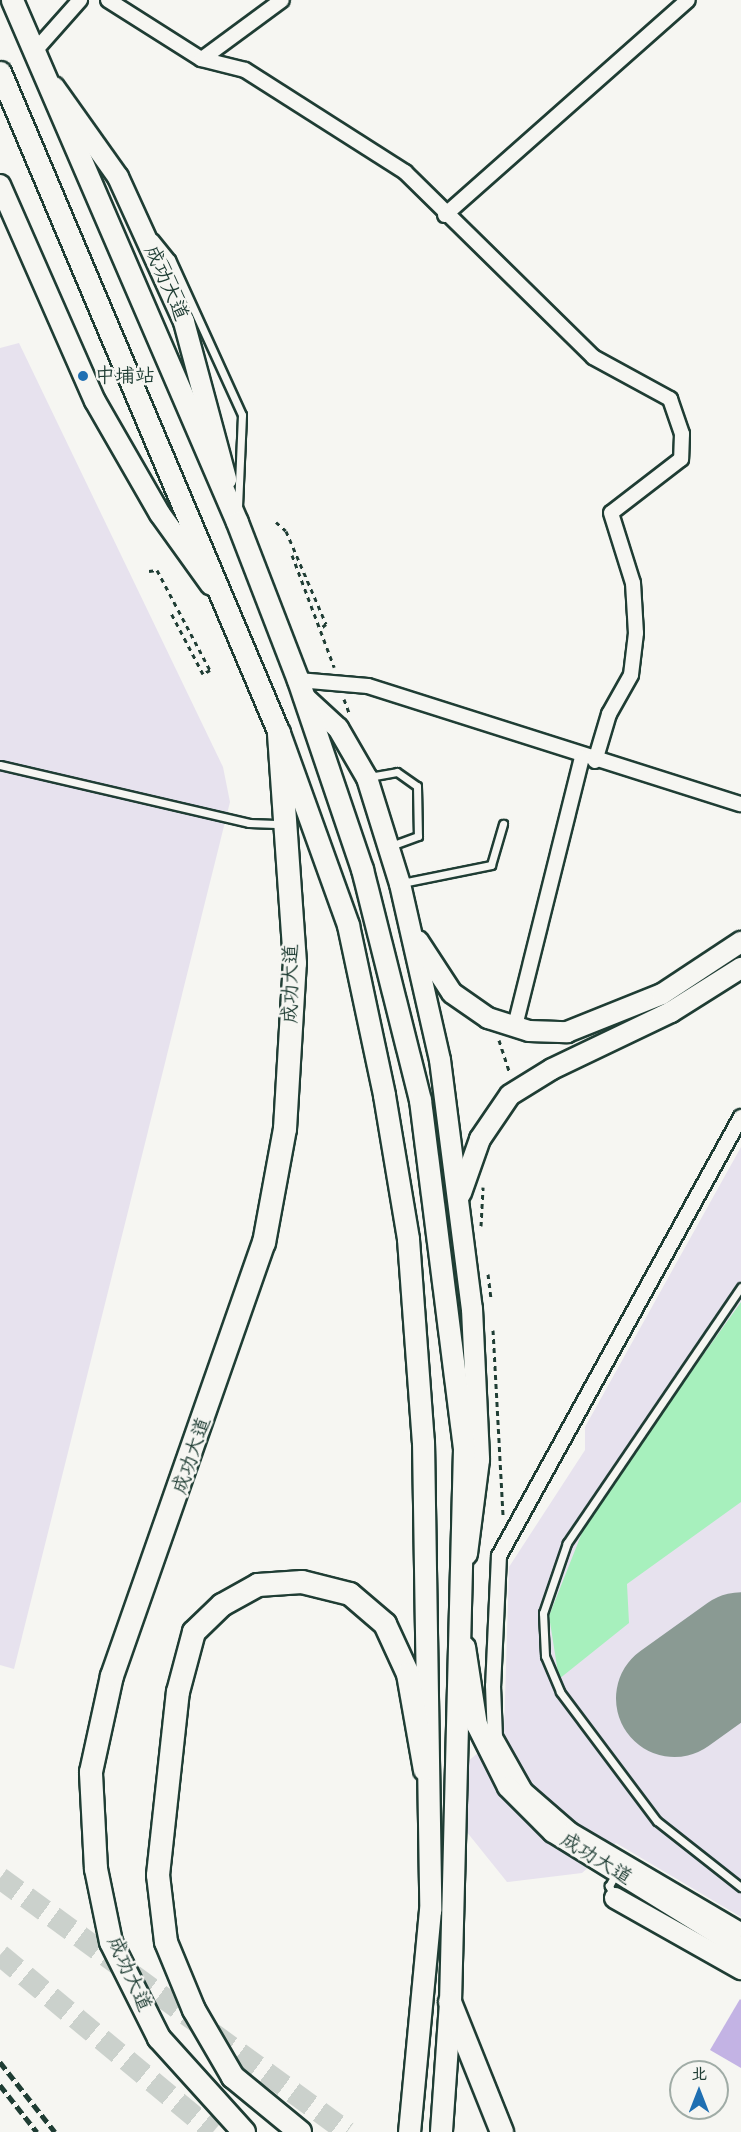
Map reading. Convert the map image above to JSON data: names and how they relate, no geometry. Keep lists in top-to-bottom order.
{
  "streets": {
    "highway": ["成功大道"]
  },
  "places": ["中埔站"],
  "north": "top"
}
